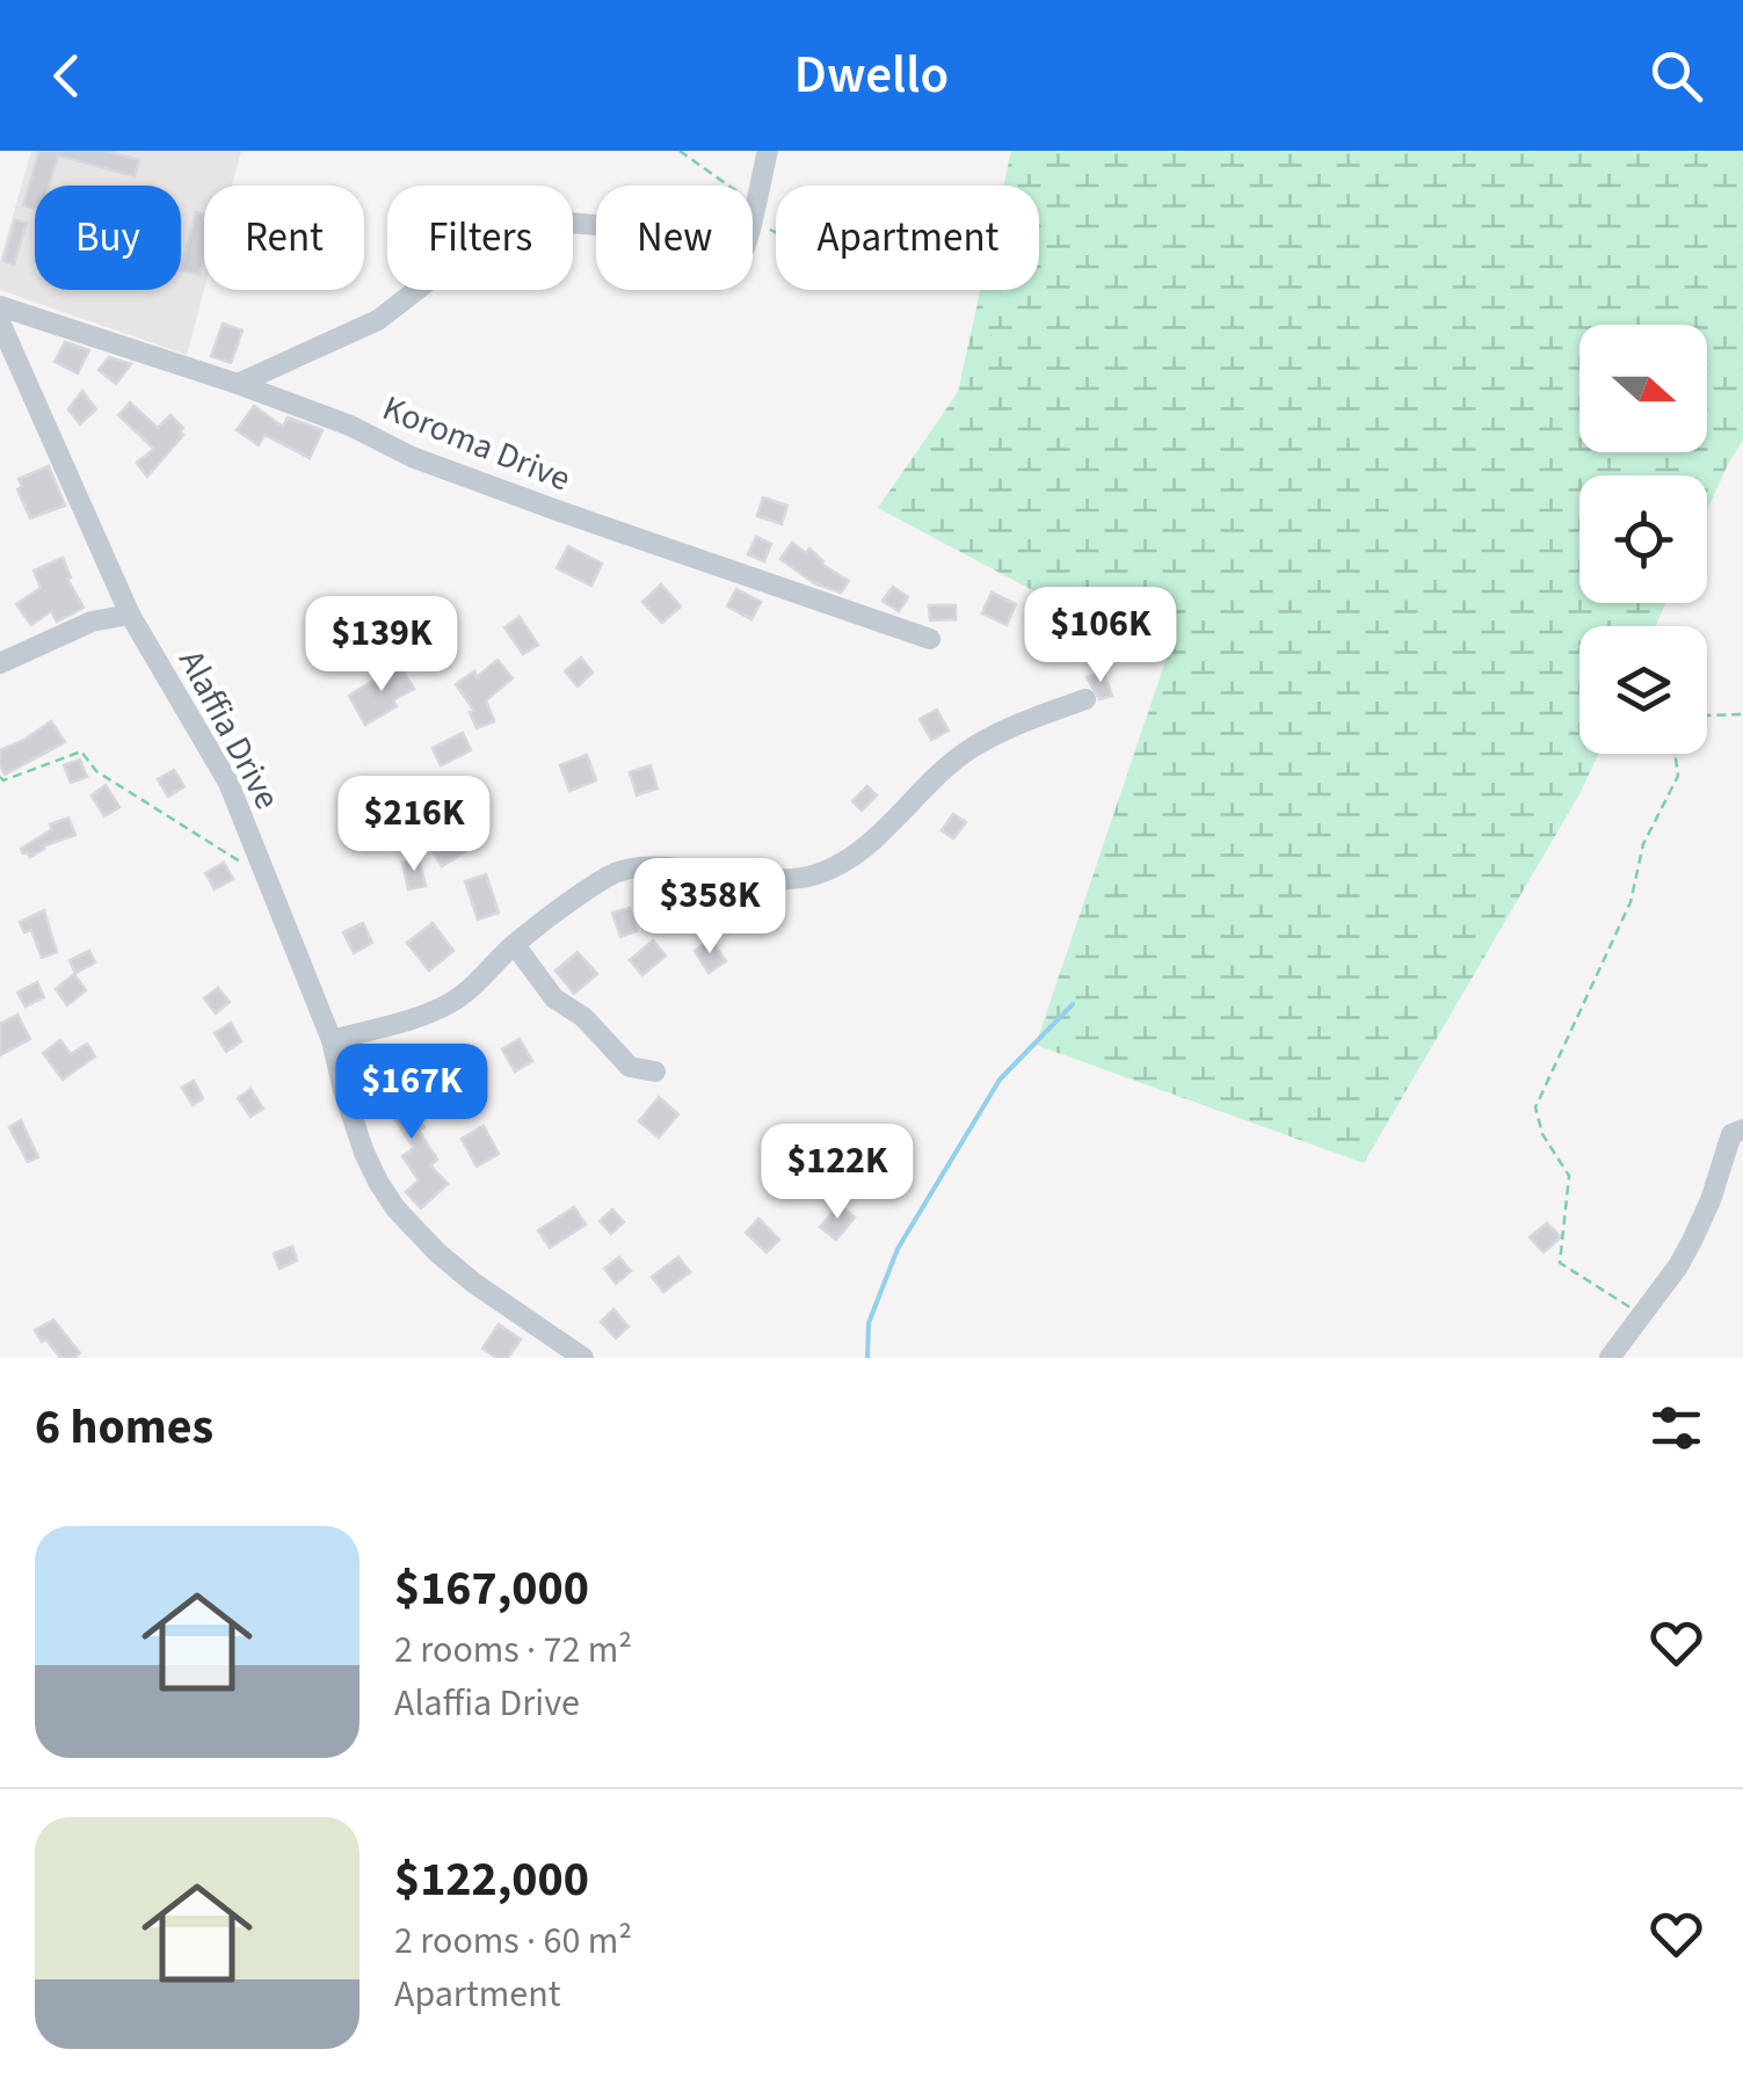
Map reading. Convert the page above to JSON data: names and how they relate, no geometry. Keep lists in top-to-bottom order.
{
  "streets": {
    "street": ["Koroma Drive", "Alaffia Drive"]
  },
  "north": "right",
  "page": {
    "header": "Dwello",
    "chip": [
      "Buy",
      "Rent",
      "Filters",
      "New",
      "Apartment"
    ],
    "price": [
      "$106K",
      "$139K",
      "$216K",
      "$358K",
      "$167K",
      "$122K"
    ],
    "heading": "6 homes",
    "list": [
      {
        "name": "$167,000",
        "note": "2 rooms · 72 m² · Alaffia Drive"
      },
      {
        "name": "$122,000",
        "note": "2 rooms · 60 m² · Apartment"
      }
    ]
  }
}
